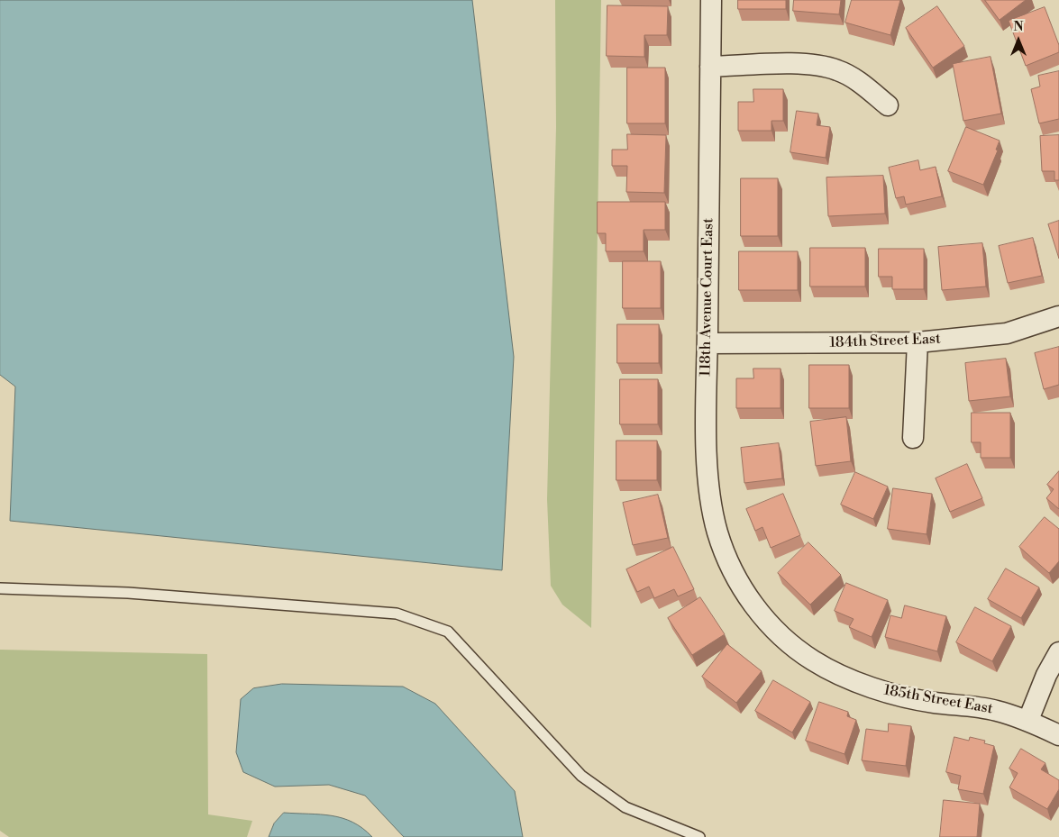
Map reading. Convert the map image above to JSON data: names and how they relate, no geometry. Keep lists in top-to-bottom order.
{
  "streets": {
    "street": ["118th Avenue Court East", "184th Street East", "185th Street East"]
  },
  "crossings": [
    ["118th Avenue Court East", "184th Street East"],
    ["118th Avenue Court East", "185th Street East"]
  ],
  "north": "top"
}
